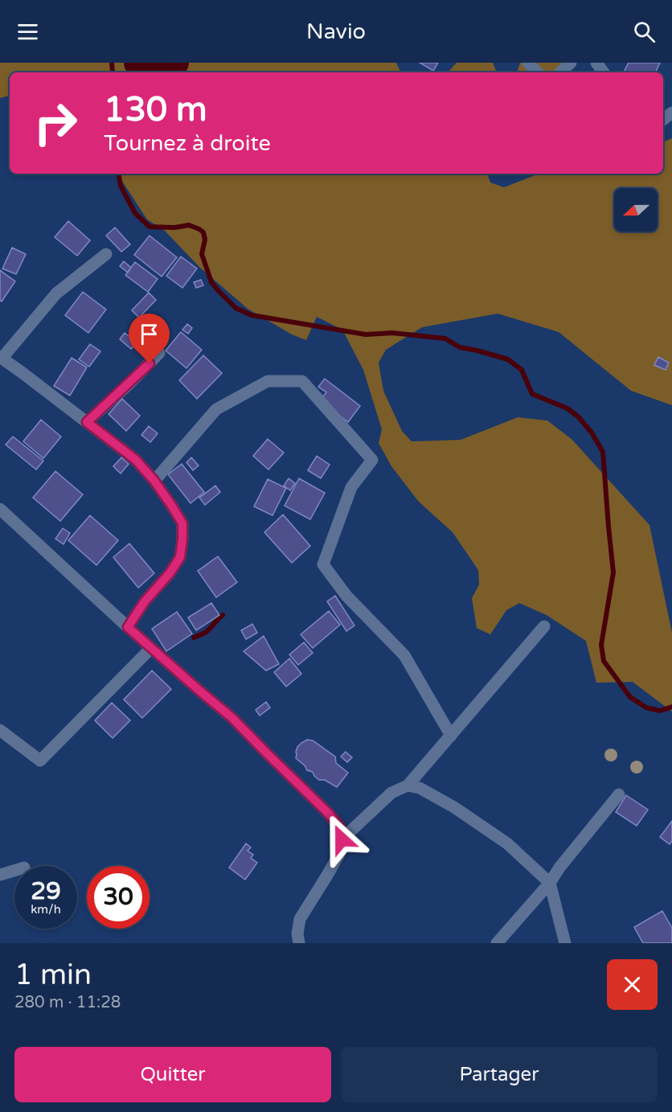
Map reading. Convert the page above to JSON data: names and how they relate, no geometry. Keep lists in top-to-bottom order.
{
  "north": "left",
  "page": {
    "header": "Navio",
    "turn": ["130 m", "Tournez à droite"],
    "speed": "29 km/h",
    "limit": "30",
    "heading": ["1 min", "280 m · 11:28"],
    "buttons": ["Quitter", "Partager"]
  }
}
